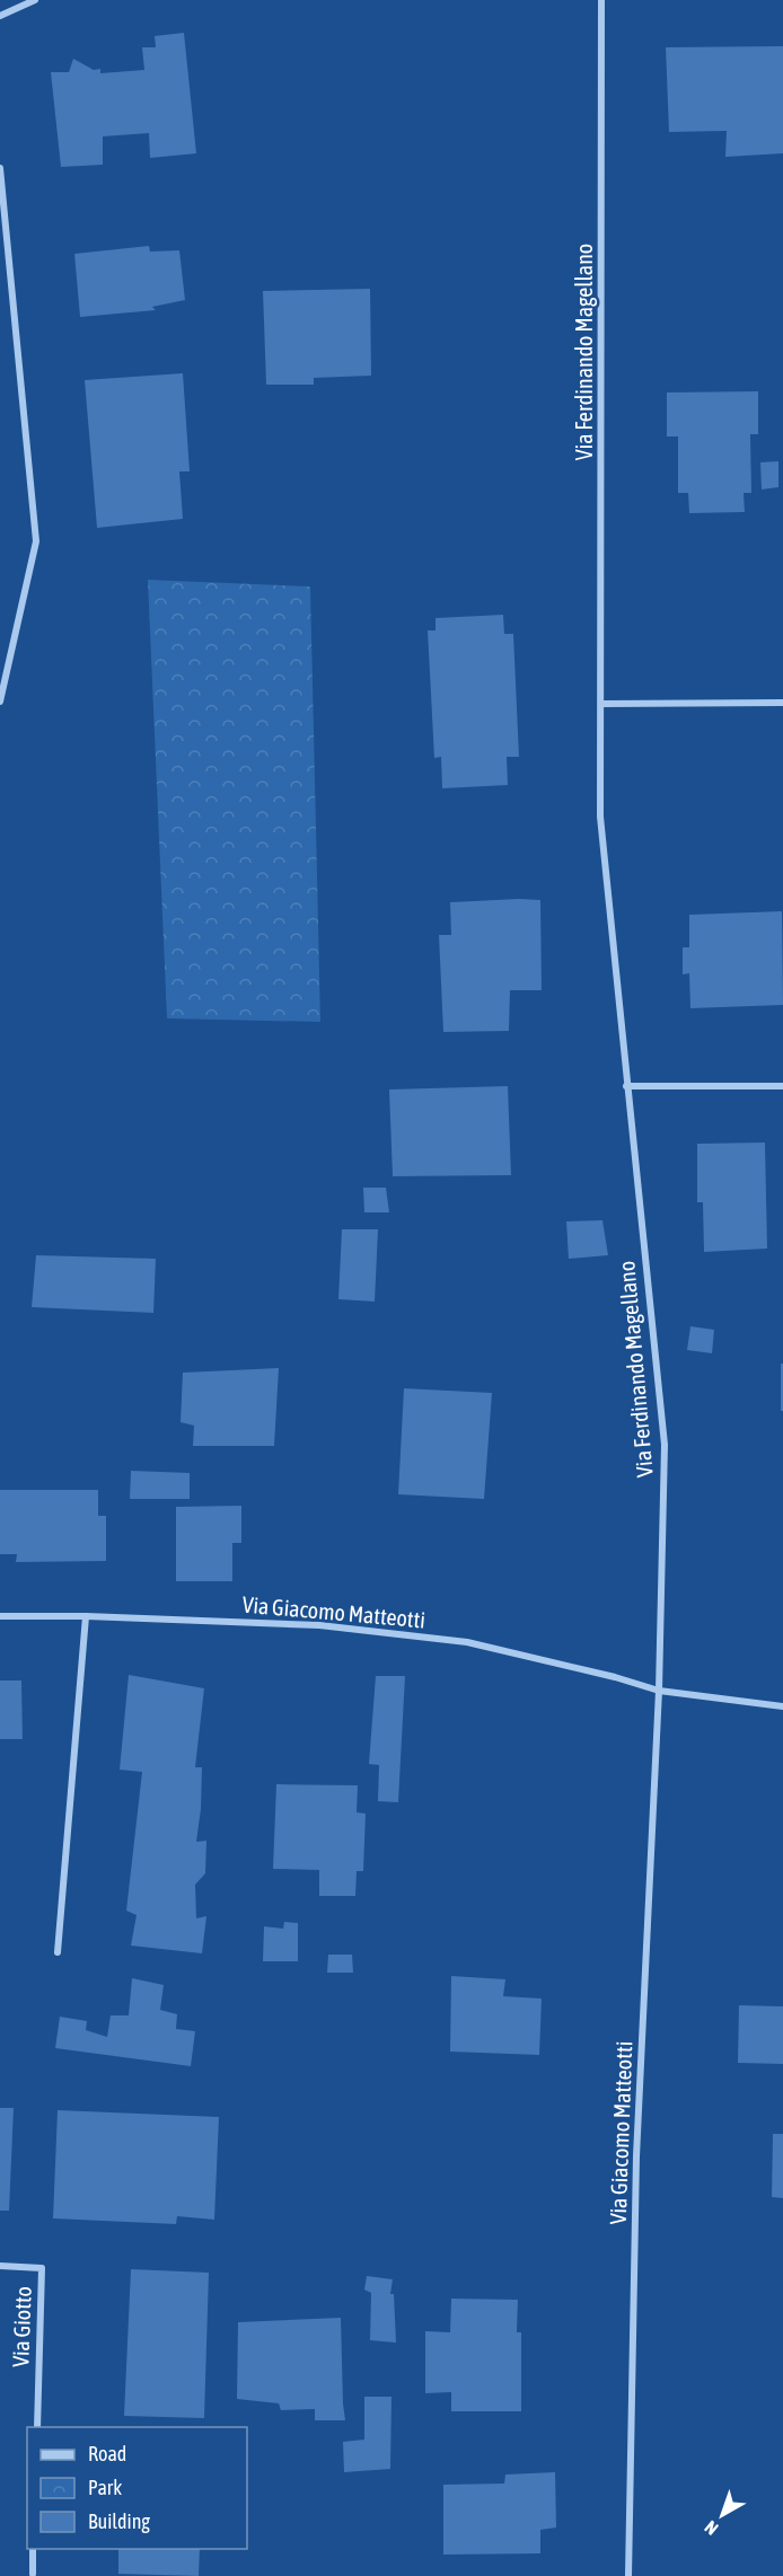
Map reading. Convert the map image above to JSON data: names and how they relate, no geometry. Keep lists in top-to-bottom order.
{
  "streets": {
    "street": ["Via Ferdinando Magellano", "Via Giacomo Matteotti", "Via Giotto"]
  },
  "crossings": [
    ["Via Ferdinando Magellano", "Via Giacomo Matteotti"]
  ],
  "legend": ["Road", "Park", "Building"],
  "north": "bottom left"
}
